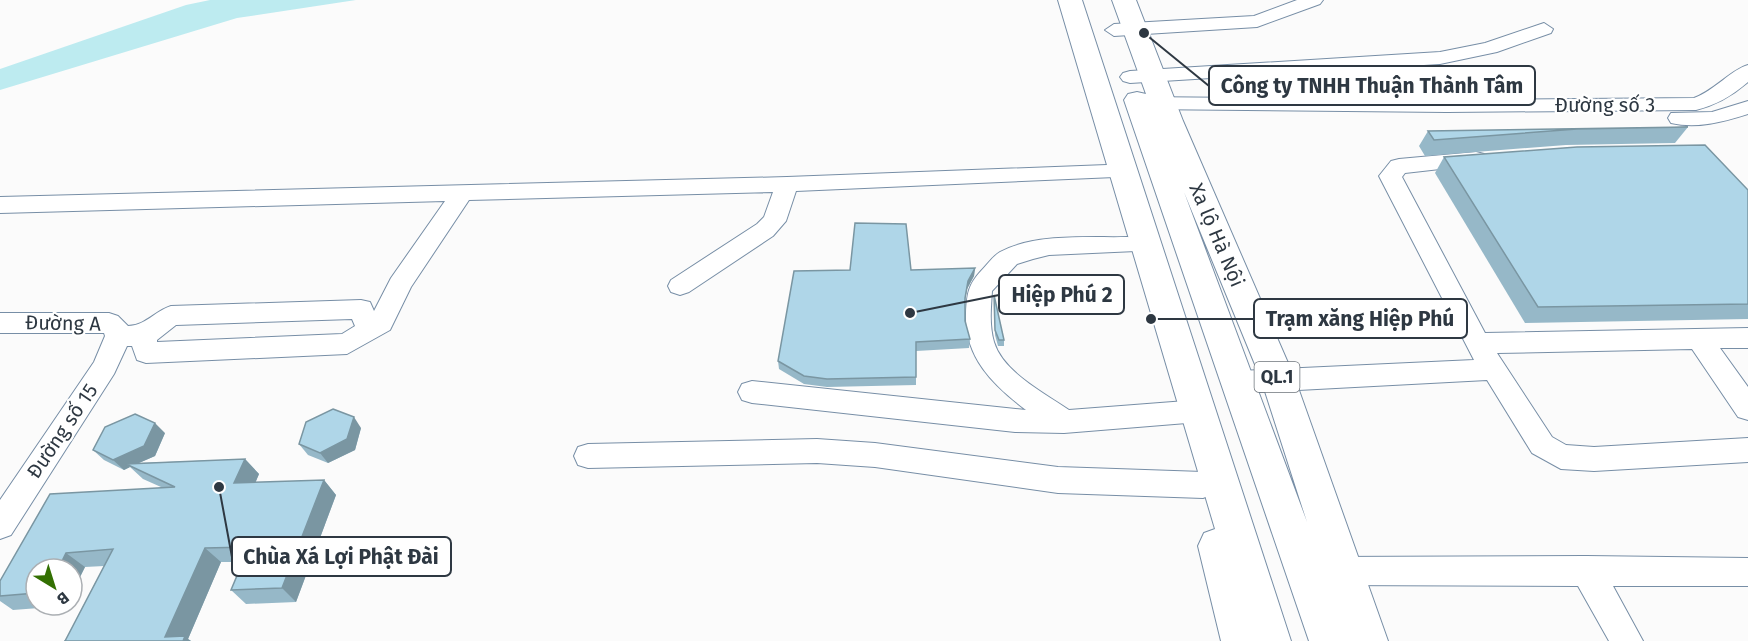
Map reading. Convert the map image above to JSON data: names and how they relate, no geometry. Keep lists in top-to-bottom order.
{
  "streets": {
    "highway": ["Xa lộ Hà Nội", "QL.1"],
    "street": ["Đường số 3", "Đường A", "Đường số 15"]
  },
  "crossings": [
    ["Đường số 3", "Xa lộ Hà Nội"],
    ["Đường A", "Đường số 15"]
  ],
  "places": [
    "Công ty TNHH Thuận Thành Tâm",
    "Hiệp Phú 2",
    "Trạm xăng Hiệp Phú",
    "Chùa Xá Lợi Phật Đài"
  ],
  "north": "bottom right"
}
